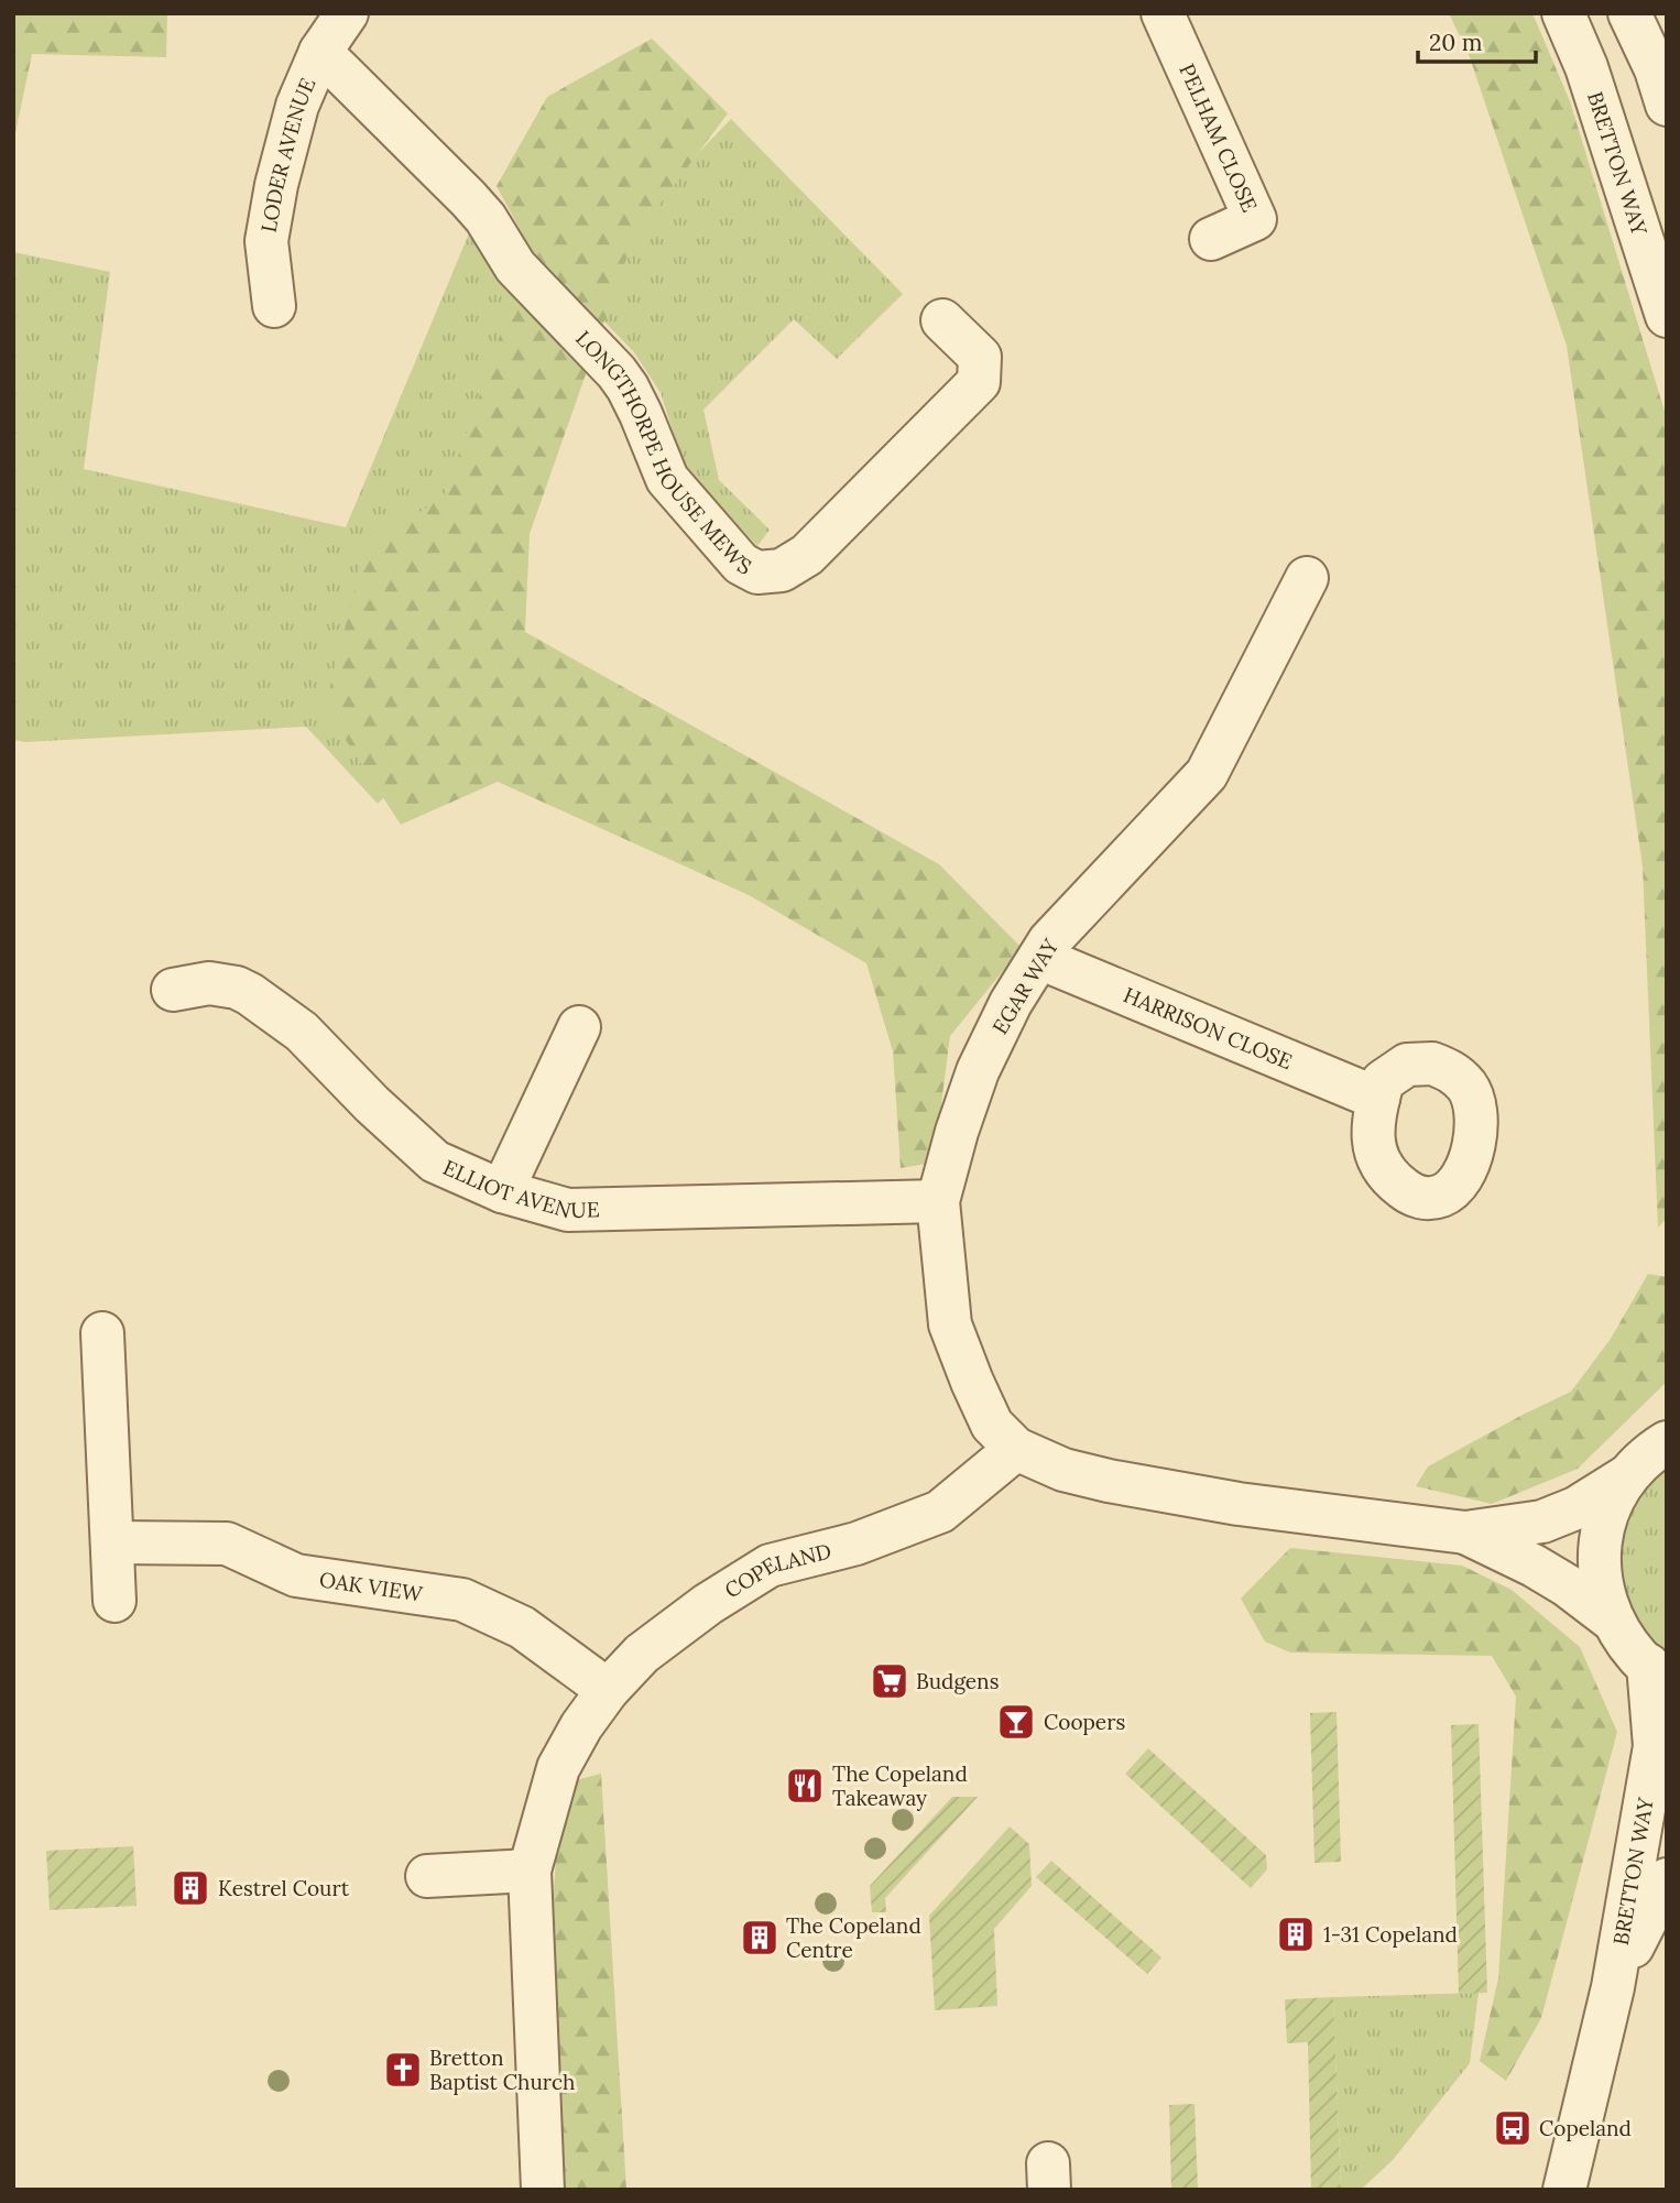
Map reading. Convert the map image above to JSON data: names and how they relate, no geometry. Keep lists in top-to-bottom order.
{
  "streets": {
    "street": [
      "PELHAM CLOSE",
      "LODER AVENUE",
      "BRETTON WAY",
      "LONGTHORPE HOUSE MEWS",
      "EGAR WAY",
      "HARRISON CLOSE",
      "ELLIOT AVENUE",
      "COPELAND",
      "OAK VIEW"
    ]
  },
  "crossings": [
    ["LODER AVENUE", "LONGTHORPE HOUSE MEWS"],
    ["EGAR WAY", "HARRISON CLOSE"],
    ["EGAR WAY", "ELLIOT AVENUE"],
    ["EGAR WAY", "COPELAND"],
    ["COPELAND", "OAK VIEW"]
  ],
  "places": {
    "supermarket": ["Budgens"],
    "bar": ["Coopers"],
    "restaurant": ["The Copeland Takeaway"],
    "building": ["Kestrel Court", "1-31 Copeland", "The Copeland Centre"],
    "church": ["Bretton Baptist Church"],
    "bus stop": ["Copeland"]
  },
  "scale_bar": "20 m"
}
